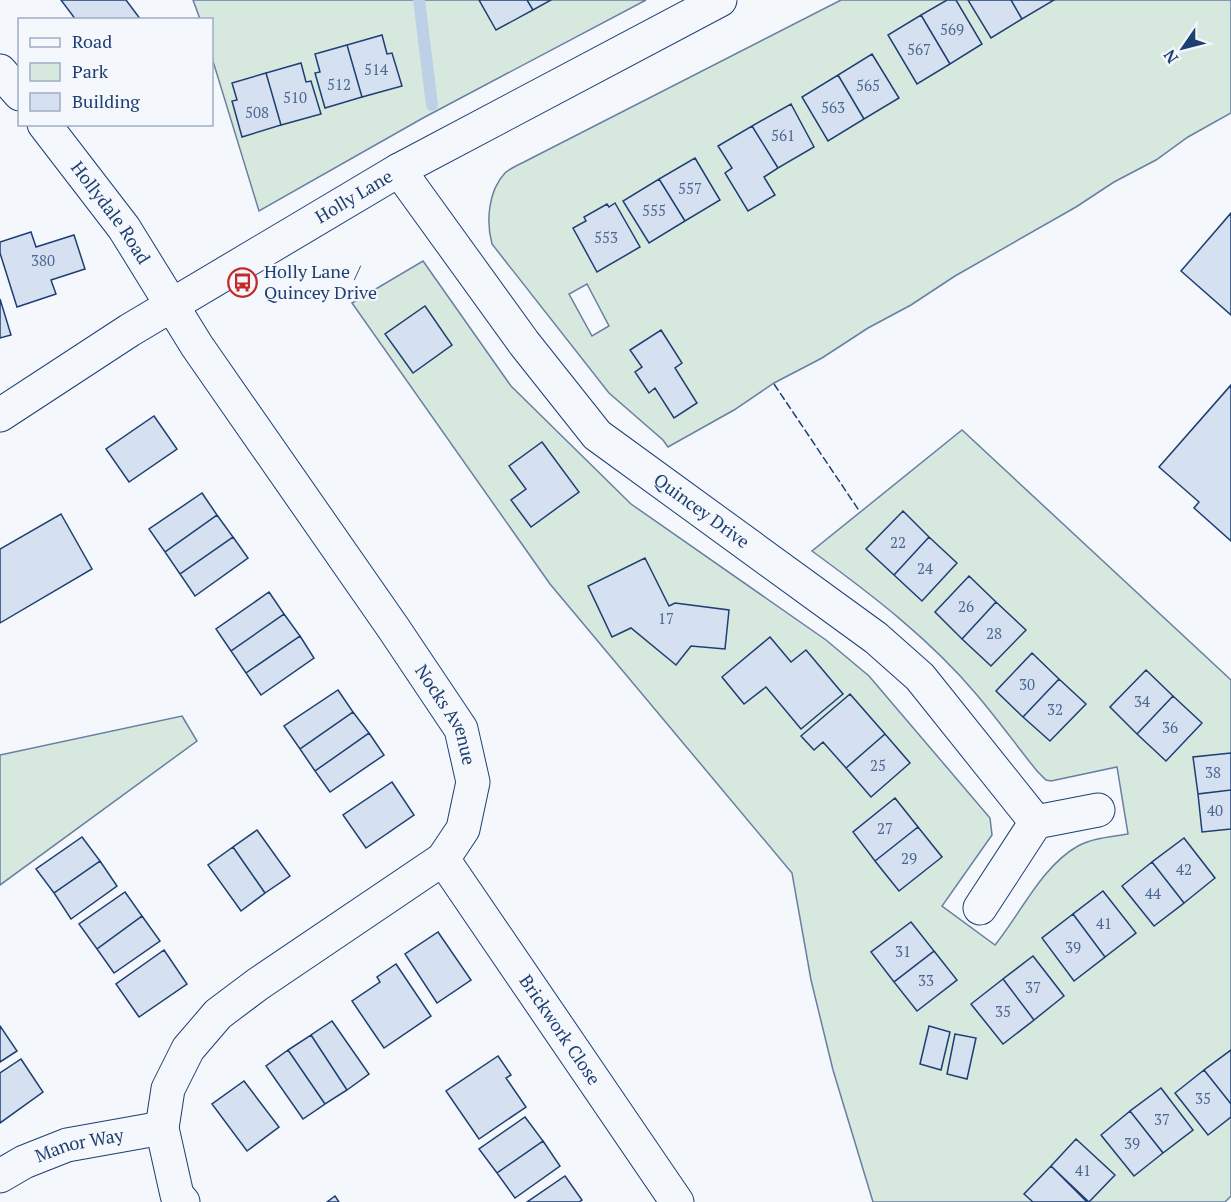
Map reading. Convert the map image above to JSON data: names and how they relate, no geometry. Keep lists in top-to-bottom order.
{
  "streets": {
    "street": [
      "Holly Lane",
      "Hollydale Road",
      "Quincey Drive",
      "Nocks Avenue",
      "Brickwork Close",
      "Manor Way"
    ]
  },
  "crossings": [
    ["Holly Lane", "Hollydale Road"],
    ["Holly Lane", "Quincey Drive"],
    ["Holly Lane", "Nocks Avenue"],
    ["Hollydale Road", "Nocks Avenue"],
    ["Nocks Avenue", "Brickwork Close"],
    ["Nocks Avenue", "Manor Way"]
  ],
  "places": {
    "bus stop": ["Holly Lane / Quincey Drive"]
  },
  "house_numbers": [
    "569",
    "567",
    "514",
    "512",
    "565",
    "510",
    "563",
    "508",
    "561",
    "557",
    "555",
    "553",
    "380",
    "22",
    "24",
    "26",
    "17",
    "28",
    "30",
    "34",
    "32",
    "36",
    "25",
    "38",
    "40",
    "27",
    "29",
    "42",
    "44",
    "41",
    "39",
    "31",
    "33",
    "37",
    "35",
    "35",
    "37",
    "39",
    "41"
  ],
  "legend": ["Road", "Park", "Building"],
  "north": "bottom left"
}
